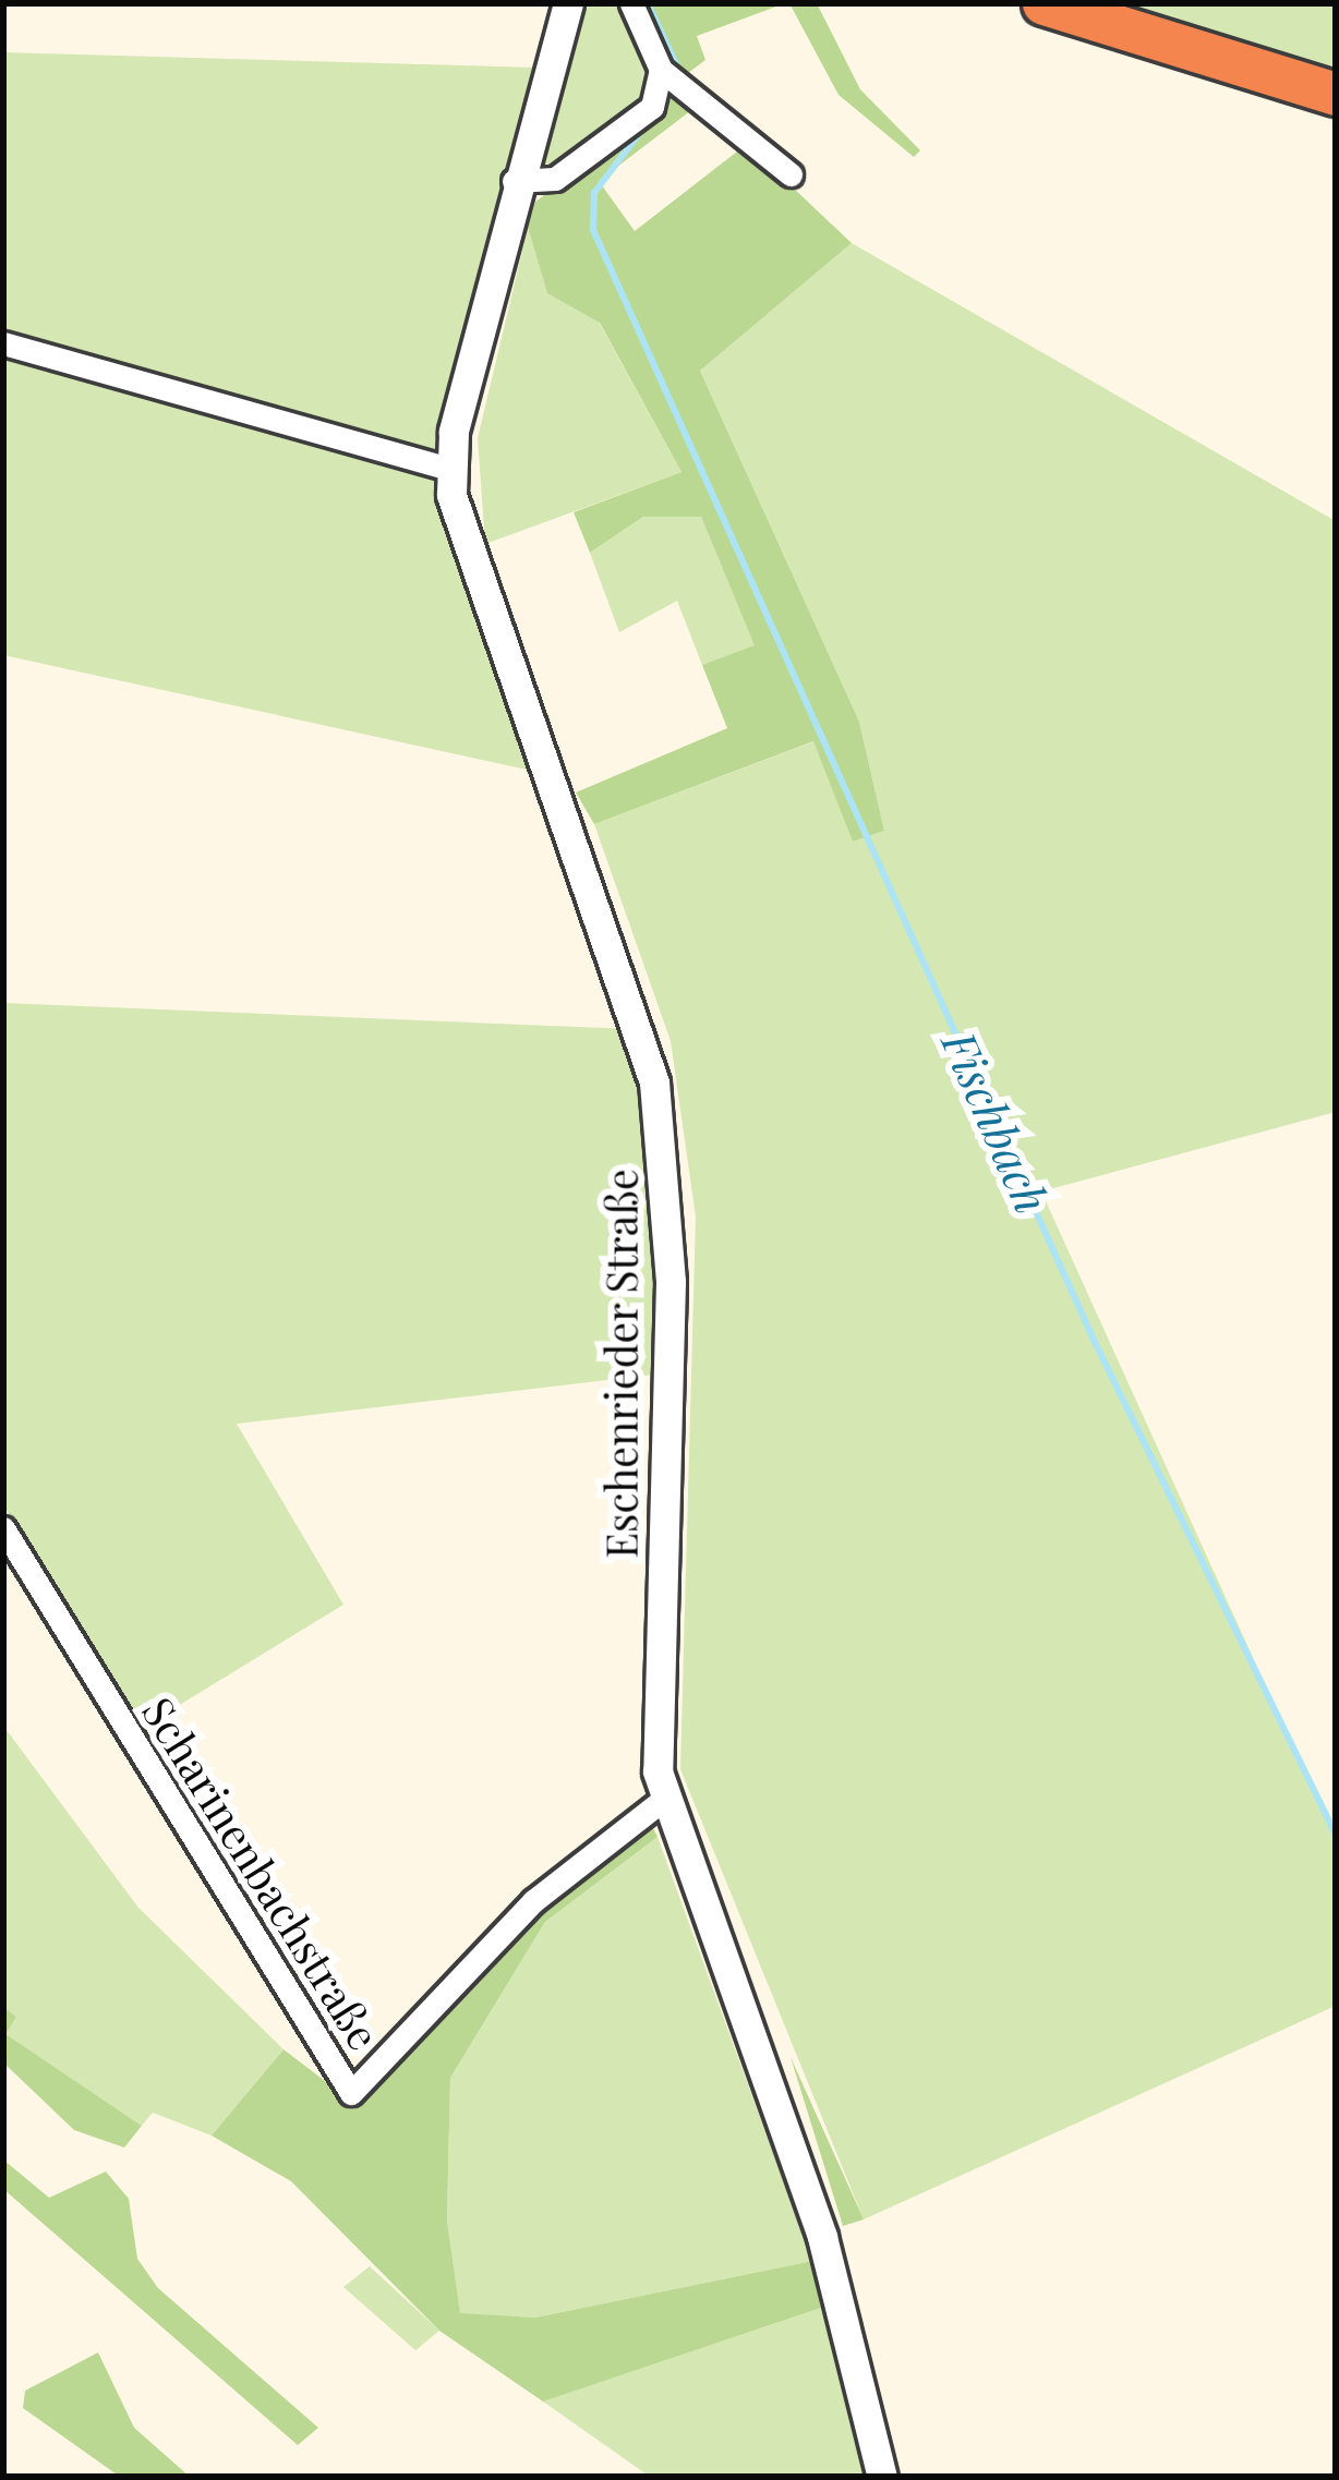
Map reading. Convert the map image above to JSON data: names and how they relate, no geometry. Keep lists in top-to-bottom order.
{
  "streets": {
    "street": ["Eschenrieder Straße", "Scharinenbachstraße"]
  },
  "crossings": [
    ["Eschenrieder Straße", "Scharinenbachstraße"]
  ],
  "water": ["Fischbach"]
}
